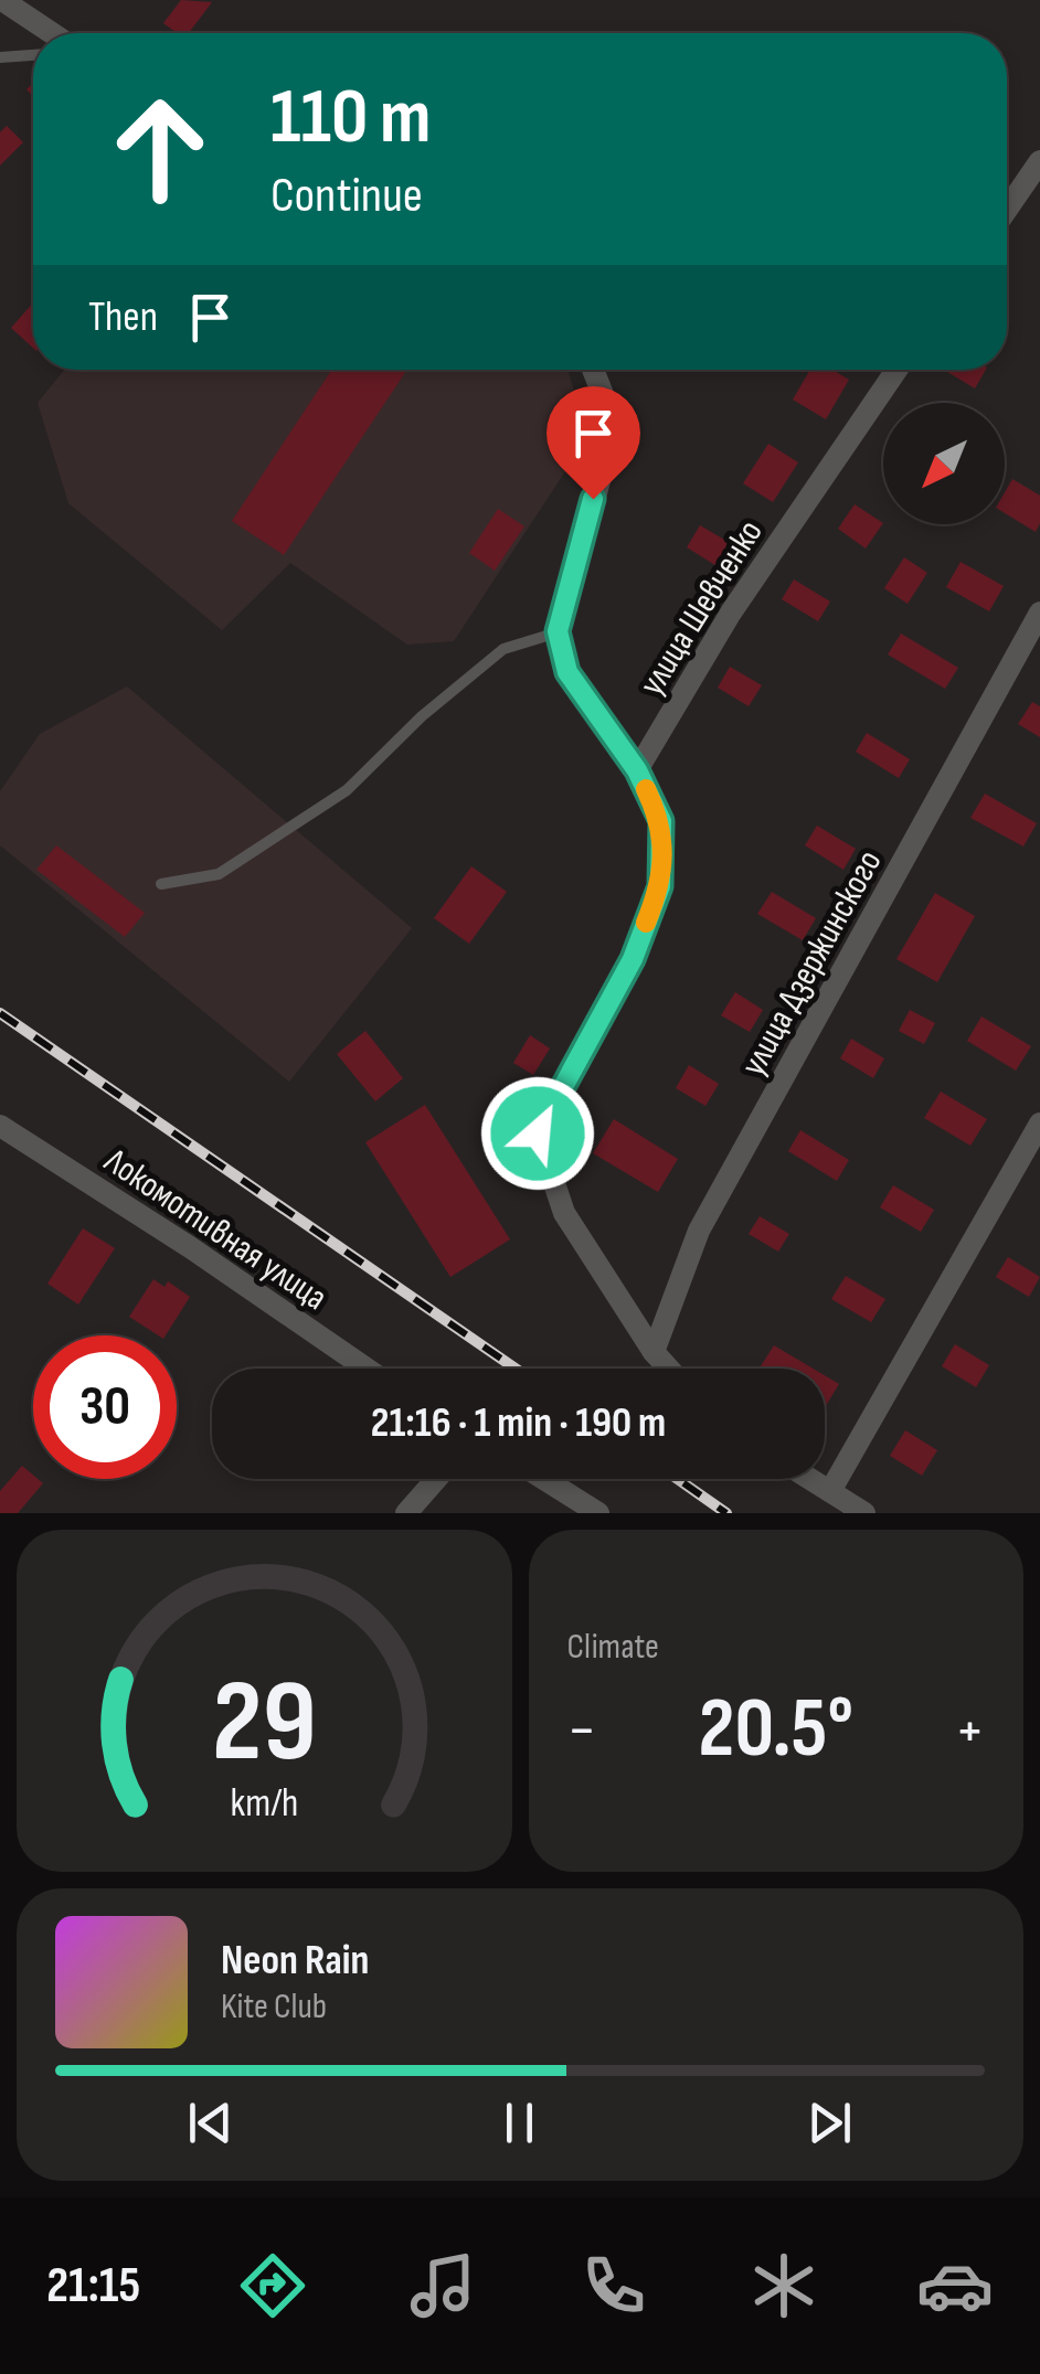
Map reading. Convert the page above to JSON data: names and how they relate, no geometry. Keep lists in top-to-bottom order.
{
  "streets": {
    "street": ["улица Шевченко", "улица Дзержинского", "Локомотивная улица"]
  },
  "north": "bottom left",
  "page": {
    "turn": ["110 m", "Continue"],
    "then": "Then",
    "limit": "30",
    "trip": "21:16 · 1 min · 190 m",
    "tile": "Climate",
    "heat": ["−", "20.5°", "+"],
    "song": ["Neon Rain", "Kite Club"],
    "tabs": "21:15",
    "gauge": ["29", "km/h"]
  }
}
